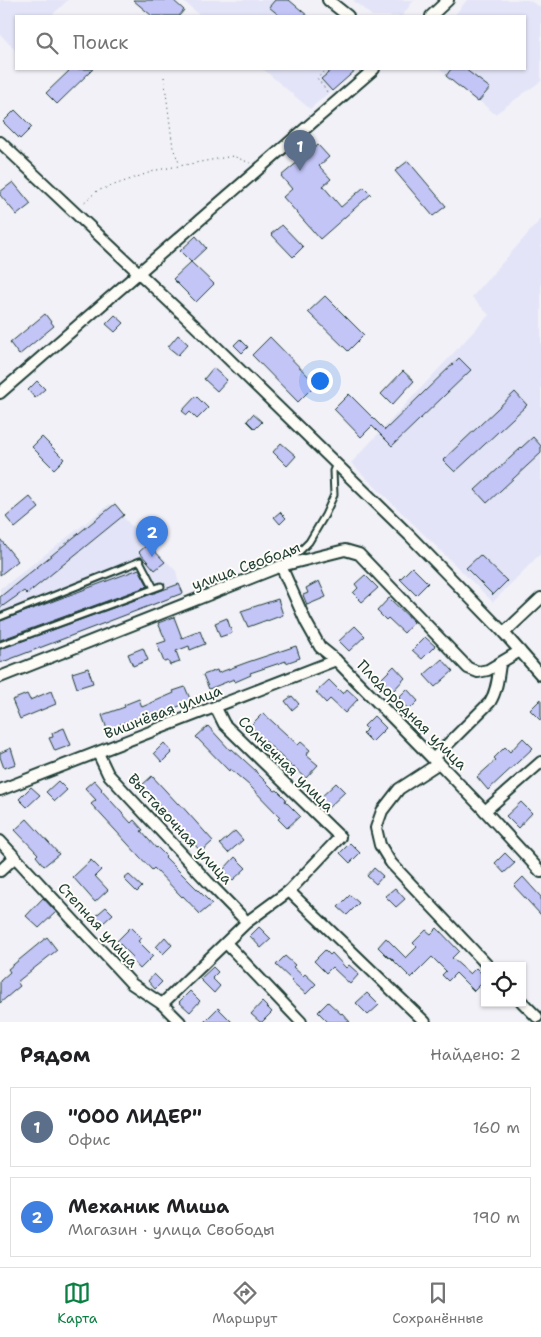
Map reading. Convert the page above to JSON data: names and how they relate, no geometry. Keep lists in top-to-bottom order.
{
  "streets": {
    "street": [
      "улица Свободы",
      "Вишнёвая улица",
      "Плодородная улица",
      "Солнечная улица",
      "Выставочная улица",
      "Степная улица"
    ]
  },
  "crossings": [
    ["улица Свободы", "Плодородная улица"],
    ["Вишнёвая улица", "Плодородная улица"],
    ["Вишнёвая улица", "Солнечная улица"],
    ["Вишнёвая улица", "Выставочная улица"]
  ],
  "page": {
    "search": "Поиск",
    "pins": ["1", "2"],
    "heading": ["Рядом", "Найдено: 2"],
    "list": [
      {
        "mark": "1",
        "name": "\"ООО ЛИДЕР\"",
        "note": "Офис",
        "value": "160 m"
      },
      {
        "mark": "2",
        "name": "Механик Миша",
        "note": "Магазин · улица Свободы",
        "value": "190 m"
      }
    ],
    "nav": ["Карта", "Маршрут", "Сохранённые"]
  }
}
